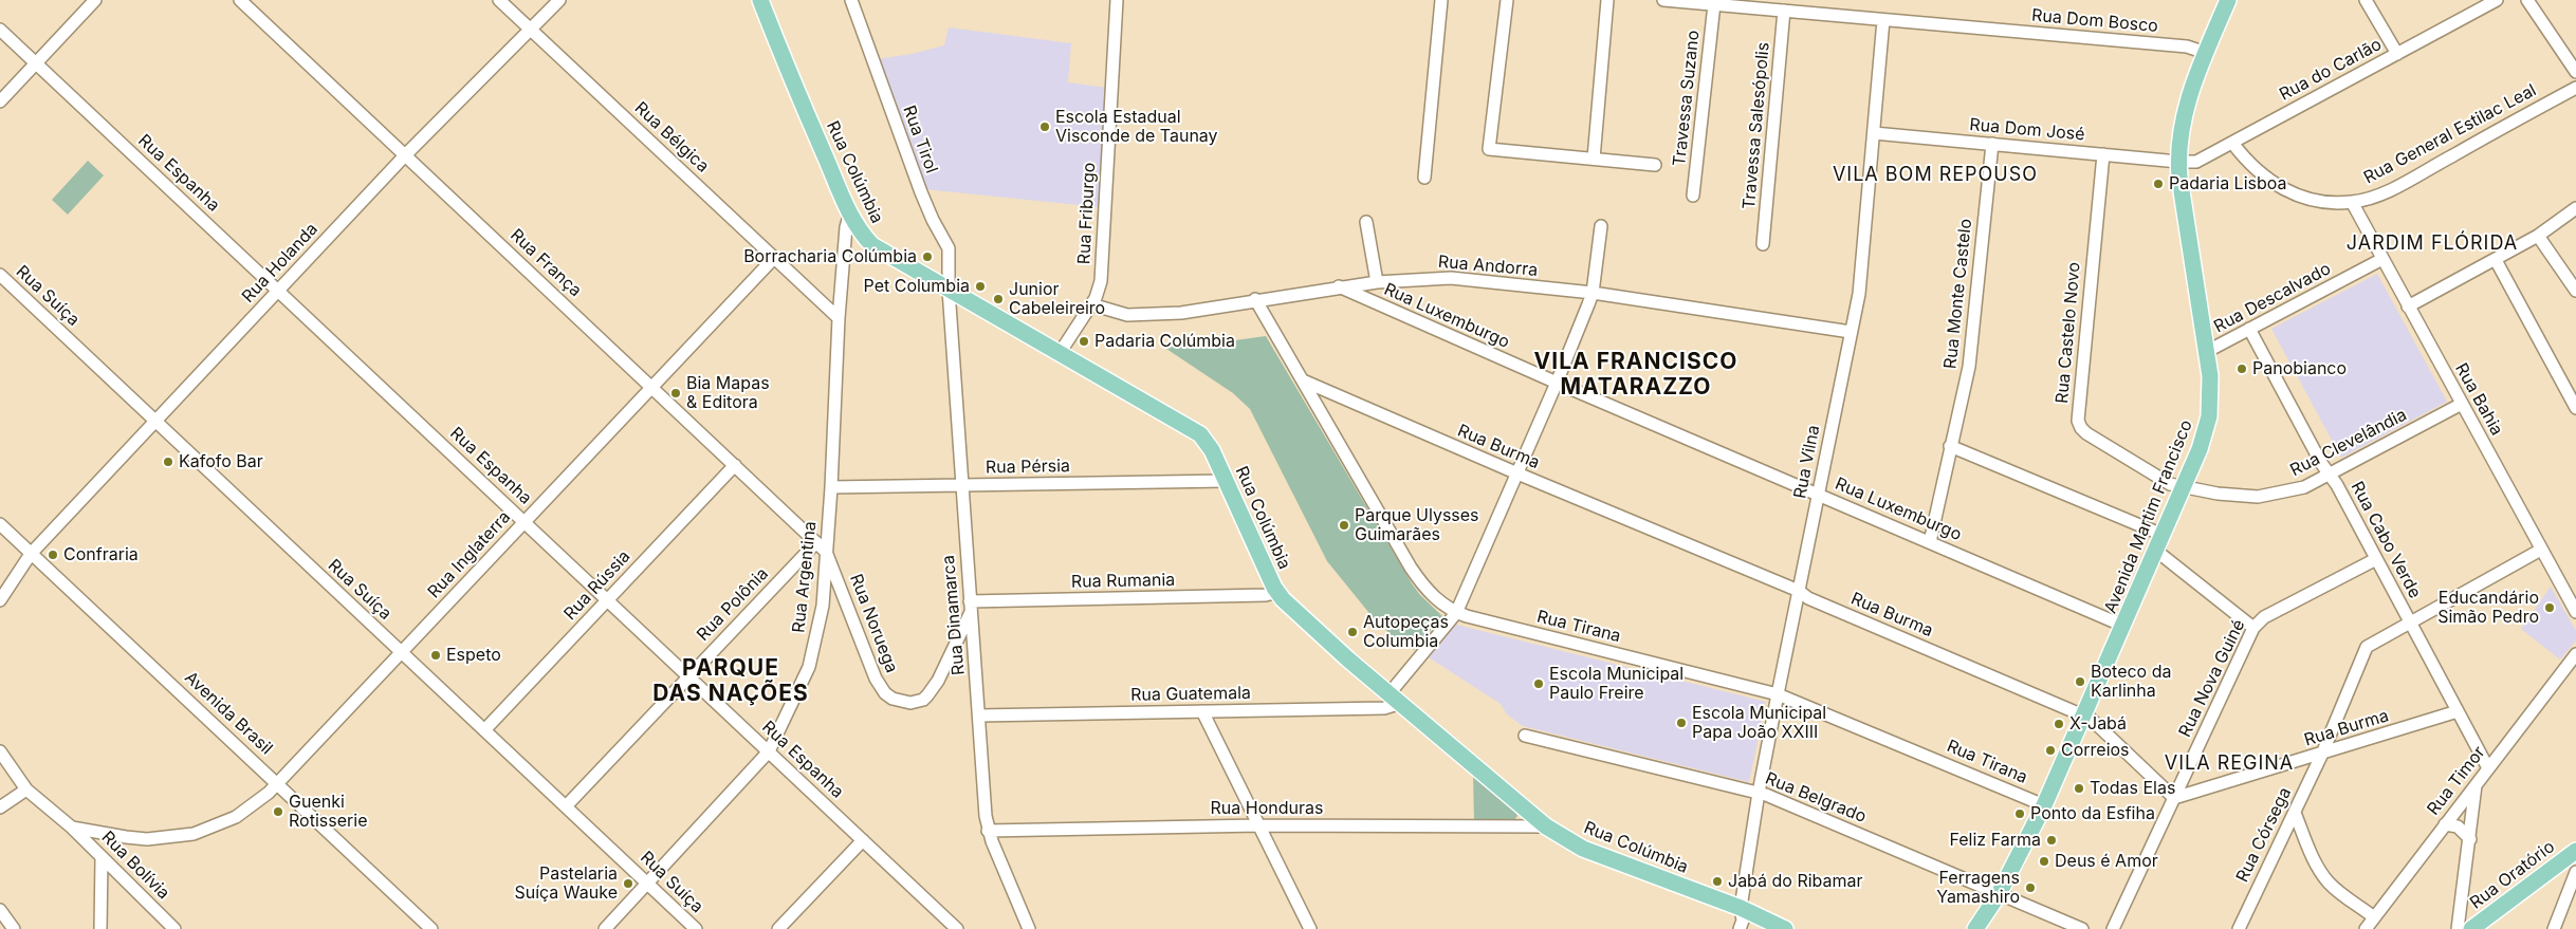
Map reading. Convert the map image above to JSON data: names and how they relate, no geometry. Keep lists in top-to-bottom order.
{
  "streets": {
    "main road": ["Rua Colúmbia", "Avenida Martim Francisco", "Rua Oratório"],
    "street": [
      "Rua Dom Bosco",
      "Rua do Carlão",
      "Travessa Suzano",
      "Travessa Salesópolis",
      "Rua Dom José",
      "Rua General Estilac Leal",
      "Rua Bélgica",
      "Rua Tirol",
      "Rua Espanha",
      "Rua Friburgo",
      "Rua Holanda",
      "Rua França",
      "Rua Andorra",
      "Rua Monte Castelo",
      "Rua Suíça",
      "Rua Descalvado",
      "Rua Luxemburgo",
      "Rua Castelo Novo",
      "Rua Bahia",
      "Rua Clevelândia",
      "Rua Burma",
      "Rua Vilna",
      "Rua Pérsia",
      "Rua Cabo Verde",
      "Rua Inglaterra",
      "Rua Argentina",
      "Rua Rumania",
      "Rua Rússia",
      "Rua Polônia",
      "Rua Dinamarca",
      "Rua Noruega",
      "Rua Tirana",
      "Rua Nova Guiné",
      "Rua Guatemala",
      "Avenida Brasil",
      "Rua Timor",
      "Rua Belgrado",
      "Rua Honduras",
      "Rua Córsega",
      "Rua Bolívia"
    ]
  },
  "crossings": [
    ["Rua Dom Bosco", "Travessa Suzano"],
    ["Rua Dom Bosco", "Travessa Salesópolis"],
    ["Rua Dom Bosco", "Rua Vilna"],
    ["Rua Dom Bosco", "Avenida Martim Francisco"],
    ["Rua do Carlão", "Rua Dom José"],
    ["Rua do Carlão", "Rua General Estilac Leal"],
    ["Rua do Carlão", "Avenida Martim Francisco"],
    ["Rua Dom José", "Rua Monte Castelo"],
    ["Rua Dom José", "Rua Castelo Novo"],
    ["Rua Dom José", "Rua Vilna"],
    ["Rua Dom José", "Avenida Martim Francisco"],
    ["Rua General Estilac Leal", "Rua Bahia"],
    ["Rua Bélgica", "Rua Holanda"],
    ["Rua Bélgica", "Rua Inglaterra"],
    ["Rua Bélgica", "Rua Argentina"],
    ["Rua Tirol", "Rua Colúmbia"],
    ["Rua Tirol", "Rua Dinamarca"],
    ["Rua Colúmbia", "Rua Friburgo"],
    ["Rua Colúmbia", "Rua Vilna"],
    ["Rua Colúmbia", "Rua Pérsia"],
    ["Rua Colúmbia", "Rua Argentina"],
    ["Rua Colúmbia", "Rua Rumania"],
    ["Rua Colúmbia", "Rua Dinamarca"],
    ["Rua Colúmbia", "Rua Guatemala"],
    ["Rua Colúmbia", "Rua Honduras"],
    ["Rua Espanha", "Rua Holanda"],
    ["Rua Espanha", "Rua Inglaterra"],
    ["Rua Espanha", "Rua Argentina"],
    ["Rua Espanha", "Rua Rússia"],
    ["Rua Espanha", "Rua Polônia"],
    ["Rua Friburgo", "Rua Andorra"],
    ["Rua Holanda", "Rua França"],
    ["Rua Holanda", "Rua Suíça"],
    ["Rua Holanda", "Avenida Brasil"],
    ["Rua França", "Rua Inglaterra"],
    ["Rua França", "Rua Argentina"],
    ["Rua França", "Rua Rússia"],
    ["Rua França", "Rua Polônia"],
    ["Rua França", "Rua Noruega"],
    ["Rua Andorra", "Rua Luxemburgo"],
    ["Rua Andorra", "Rua Vilna"],
    ["Rua Andorra", "Rua Tirana"],
    ["Rua Monte Castelo", "Rua Luxemburgo"],
    ["Rua Suíça", "Rua Inglaterra"],
    ["Rua Suíça", "Rua Argentina"],
    ["Rua Suíça", "Rua Rússia"],
    ["Rua Suíça", "Rua Polônia"],
    ["Rua Descalvado", "Rua Bahia"],
    ["Rua Descalvado", "Avenida Martim Francisco"],
    ["Rua Descalvado", "Rua Cabo Verde"],
    ["Rua Luxemburgo", "Rua Vilna"],
    ["Rua Luxemburgo", "Avenida Martim Francisco"],
    ["Rua Castelo Novo", "Rua Clevelândia"],
    ["Rua Castelo Novo", "Avenida Martim Francisco"],
    ["Rua Bahia", "Rua Clevelândia"],
    ["Rua Bahia", "Rua Córsega"],
    ["Rua Clevelândia", "Avenida Martim Francisco"],
    ["Rua Clevelândia", "Rua Cabo Verde"],
    ["Rua Burma", "Rua Vilna"],
    ["Rua Burma", "Avenida Martim Francisco"],
    ["Rua Burma", "Rua Cabo Verde"],
    ["Rua Burma", "Rua Tirana"],
    ["Rua Burma", "Rua Nova Guiné"],
    ["Rua Burma", "Rua Córsega"],
    ["Rua Vilna", "Rua Tirana"],
    ["Rua Vilna", "Rua Belgrado"],
    ["Rua Pérsia", "Rua Argentina"],
    ["Rua Pérsia", "Rua Dinamarca"],
    ["Avenida Martim Francisco", "Rua Tirana"],
    ["Avenida Martim Francisco", "Rua Belgrado"],
    ["Rua Cabo Verde", "Rua Nova Guiné"],
    ["Rua Cabo Verde", "Rua Timor"],
    ["Rua Cabo Verde", "Rua Córsega"],
    ["Rua Inglaterra", "Avenida Brasil"],
    ["Rua Inglaterra", "Rua Bolívia"],
    ["Rua Argentina", "Rua Noruega"],
    ["Rua Rumania", "Rua Dinamarca"],
    ["Rua Rumania", "Rua Noruega"],
    ["Rua Dinamarca", "Rua Noruega"],
    ["Rua Dinamarca", "Rua Guatemala"],
    ["Rua Dinamarca", "Rua Honduras"]
  ],
  "districts": [
    "VILA BOM REPOUSO",
    "JARDIM FLÓRIDA",
    "VILA FRANCISCO MATARAZZO",
    "PARQUE DAS NAÇÕES",
    "VILA REGINA"
  ],
  "places": [
    "Escola Estadual Visconde de Taunay",
    "Padaria Lisboa",
    "Borracharia Colúmbia",
    "Pet Columbia",
    "Junior Cabeleireiro",
    "Padaria Colúmbia",
    "Panobianco",
    "Bia Mapas & Editora",
    "Kafofo Bar",
    "Parque Ulysses Guimarães",
    "Confraria",
    "Educandário Simão Pedro",
    "Autopeças Columbia",
    "Espeto",
    "Boteco da Karlinha",
    "Escola Municipal Paulo Freire",
    "Escola Municipal Papa João XXIII",
    "X-Jabá",
    "Correios",
    "Todas Elas",
    "Guenki Rotisserie",
    "Ponto da Esfiha",
    "Feliz Farma",
    "Deus é Amor",
    "Jabá do Ribamar",
    "Pastelaria Suíça Wauke",
    "Ferragens Yamashiro"
  ]
}
